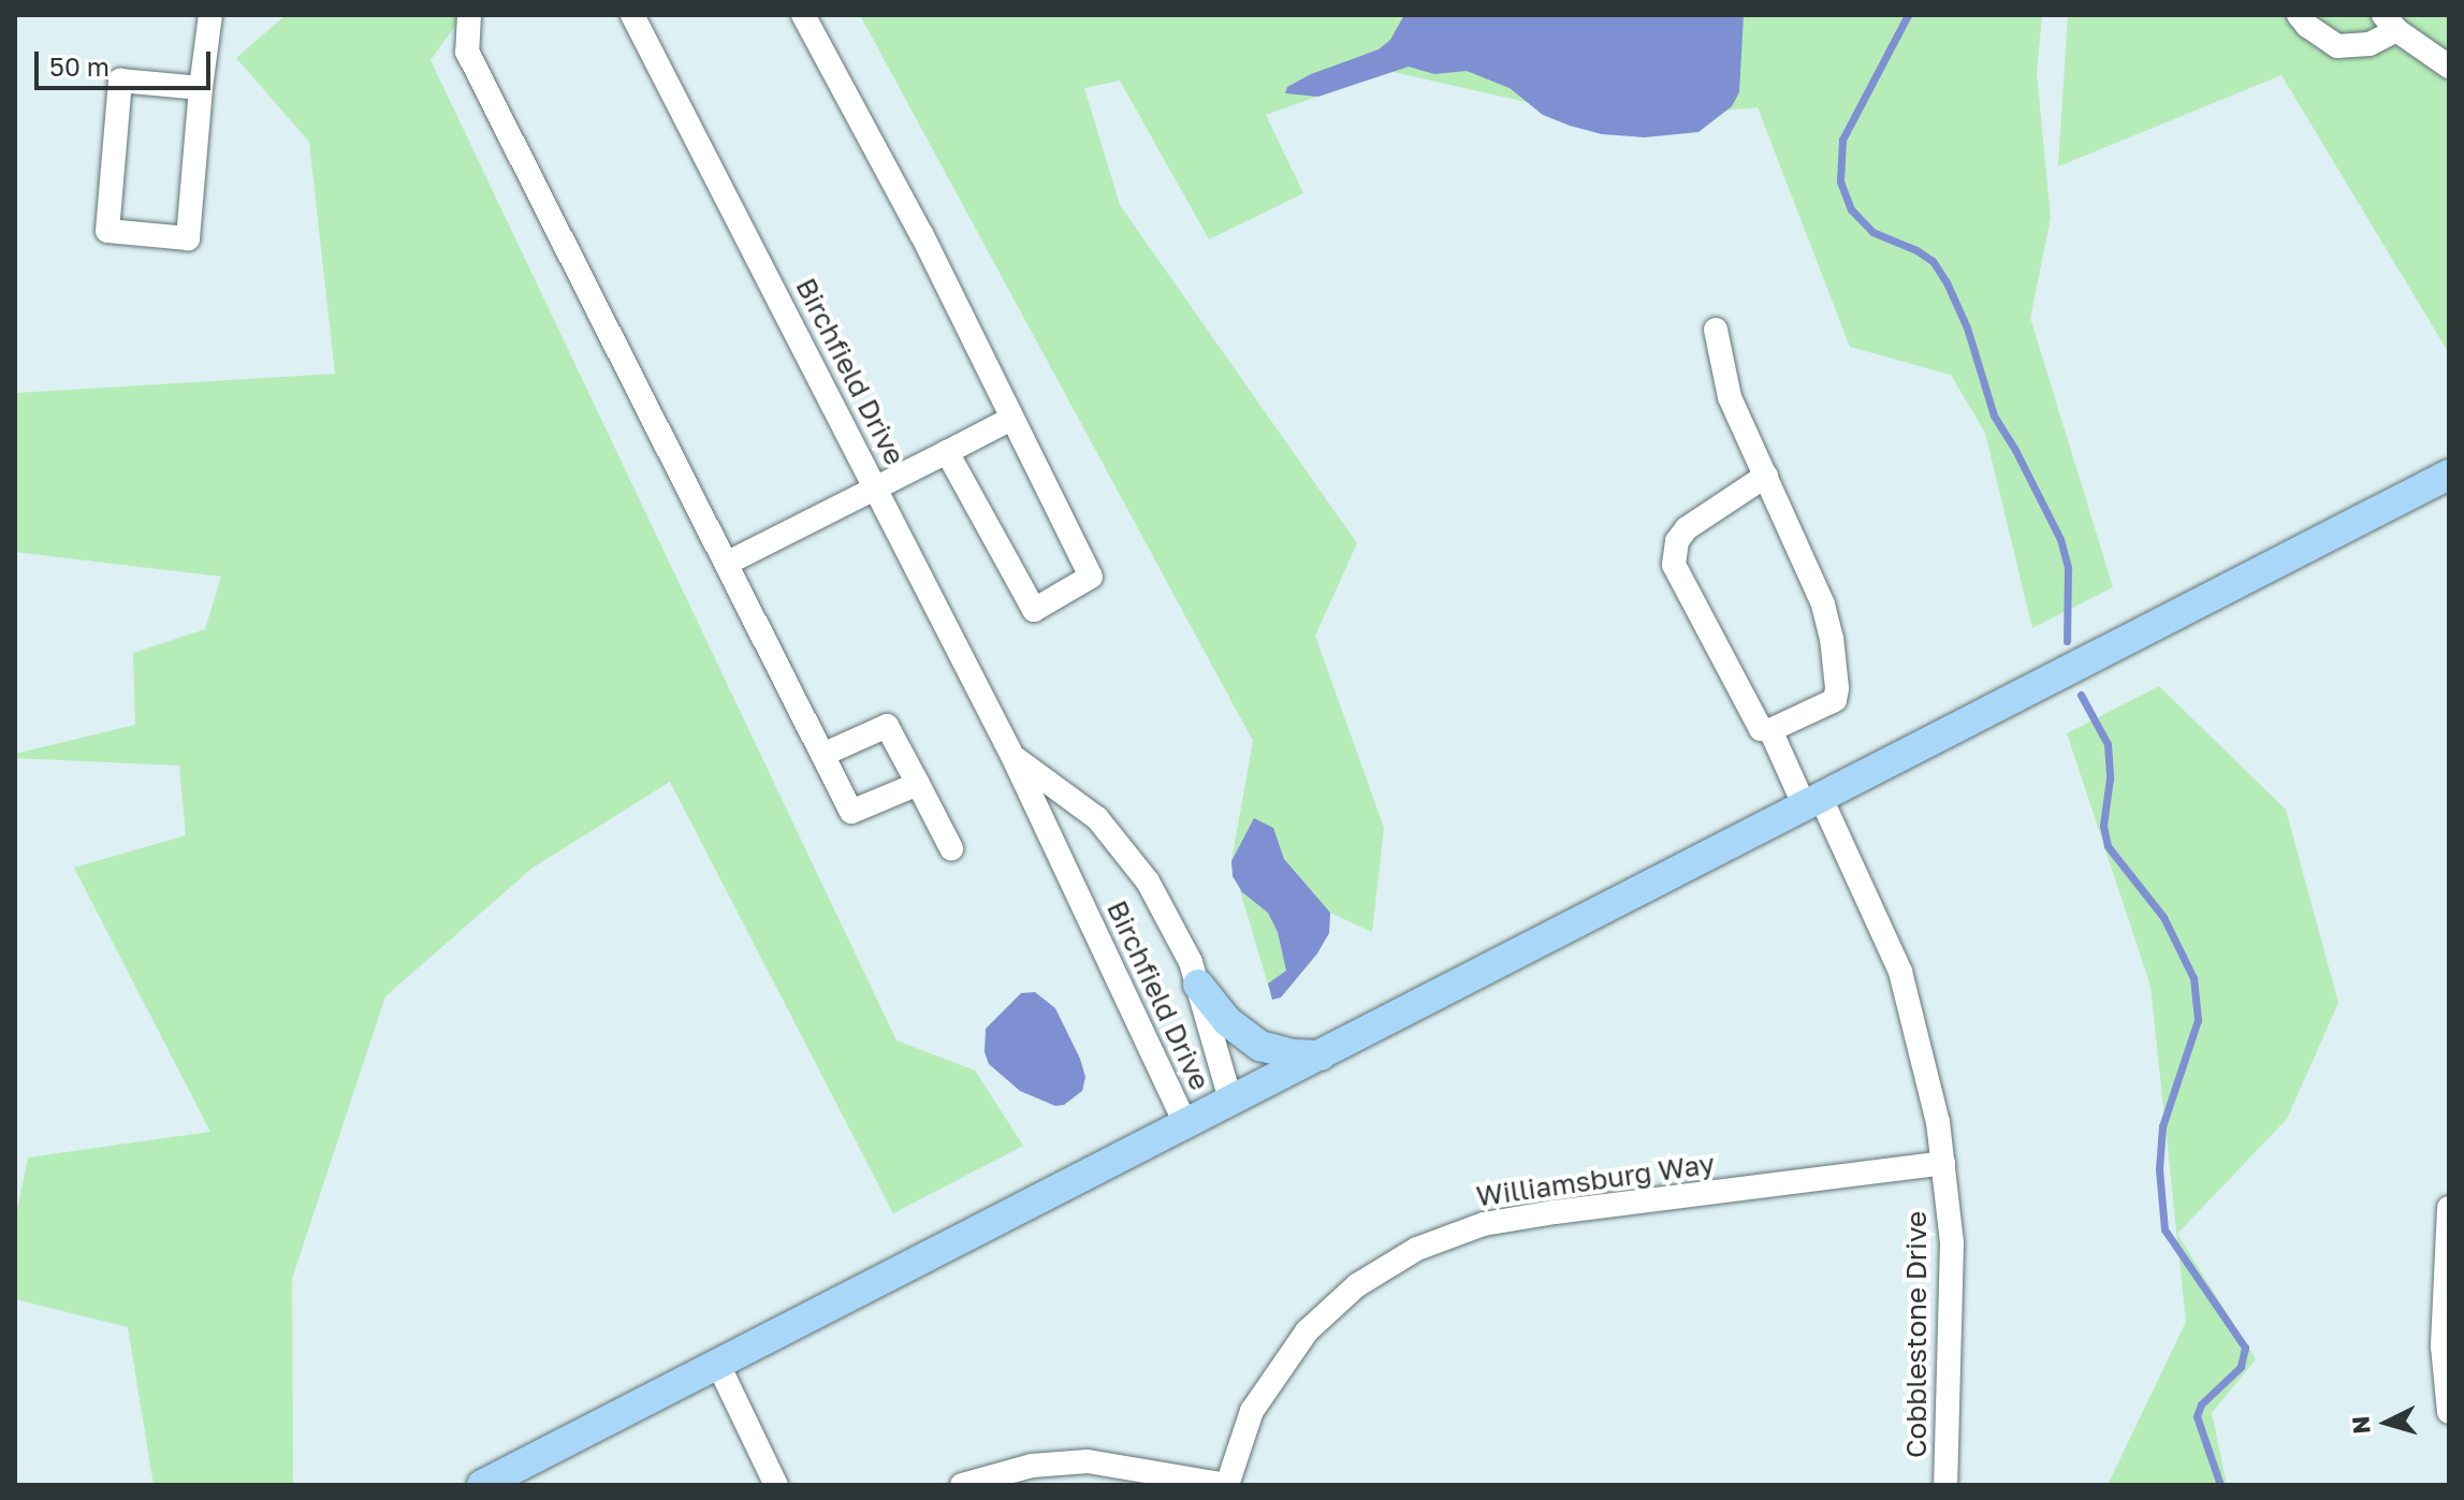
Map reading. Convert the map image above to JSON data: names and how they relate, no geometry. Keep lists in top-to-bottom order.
{
  "streets": {
    "street": ["Birchfield Drive", "Williamsburg Way", "Cobblestone Drive"]
  },
  "crossings": [
    ["Williamsburg Way", "Cobblestone Drive"]
  ],
  "scale_bar": "50 m",
  "north": "left"
}
